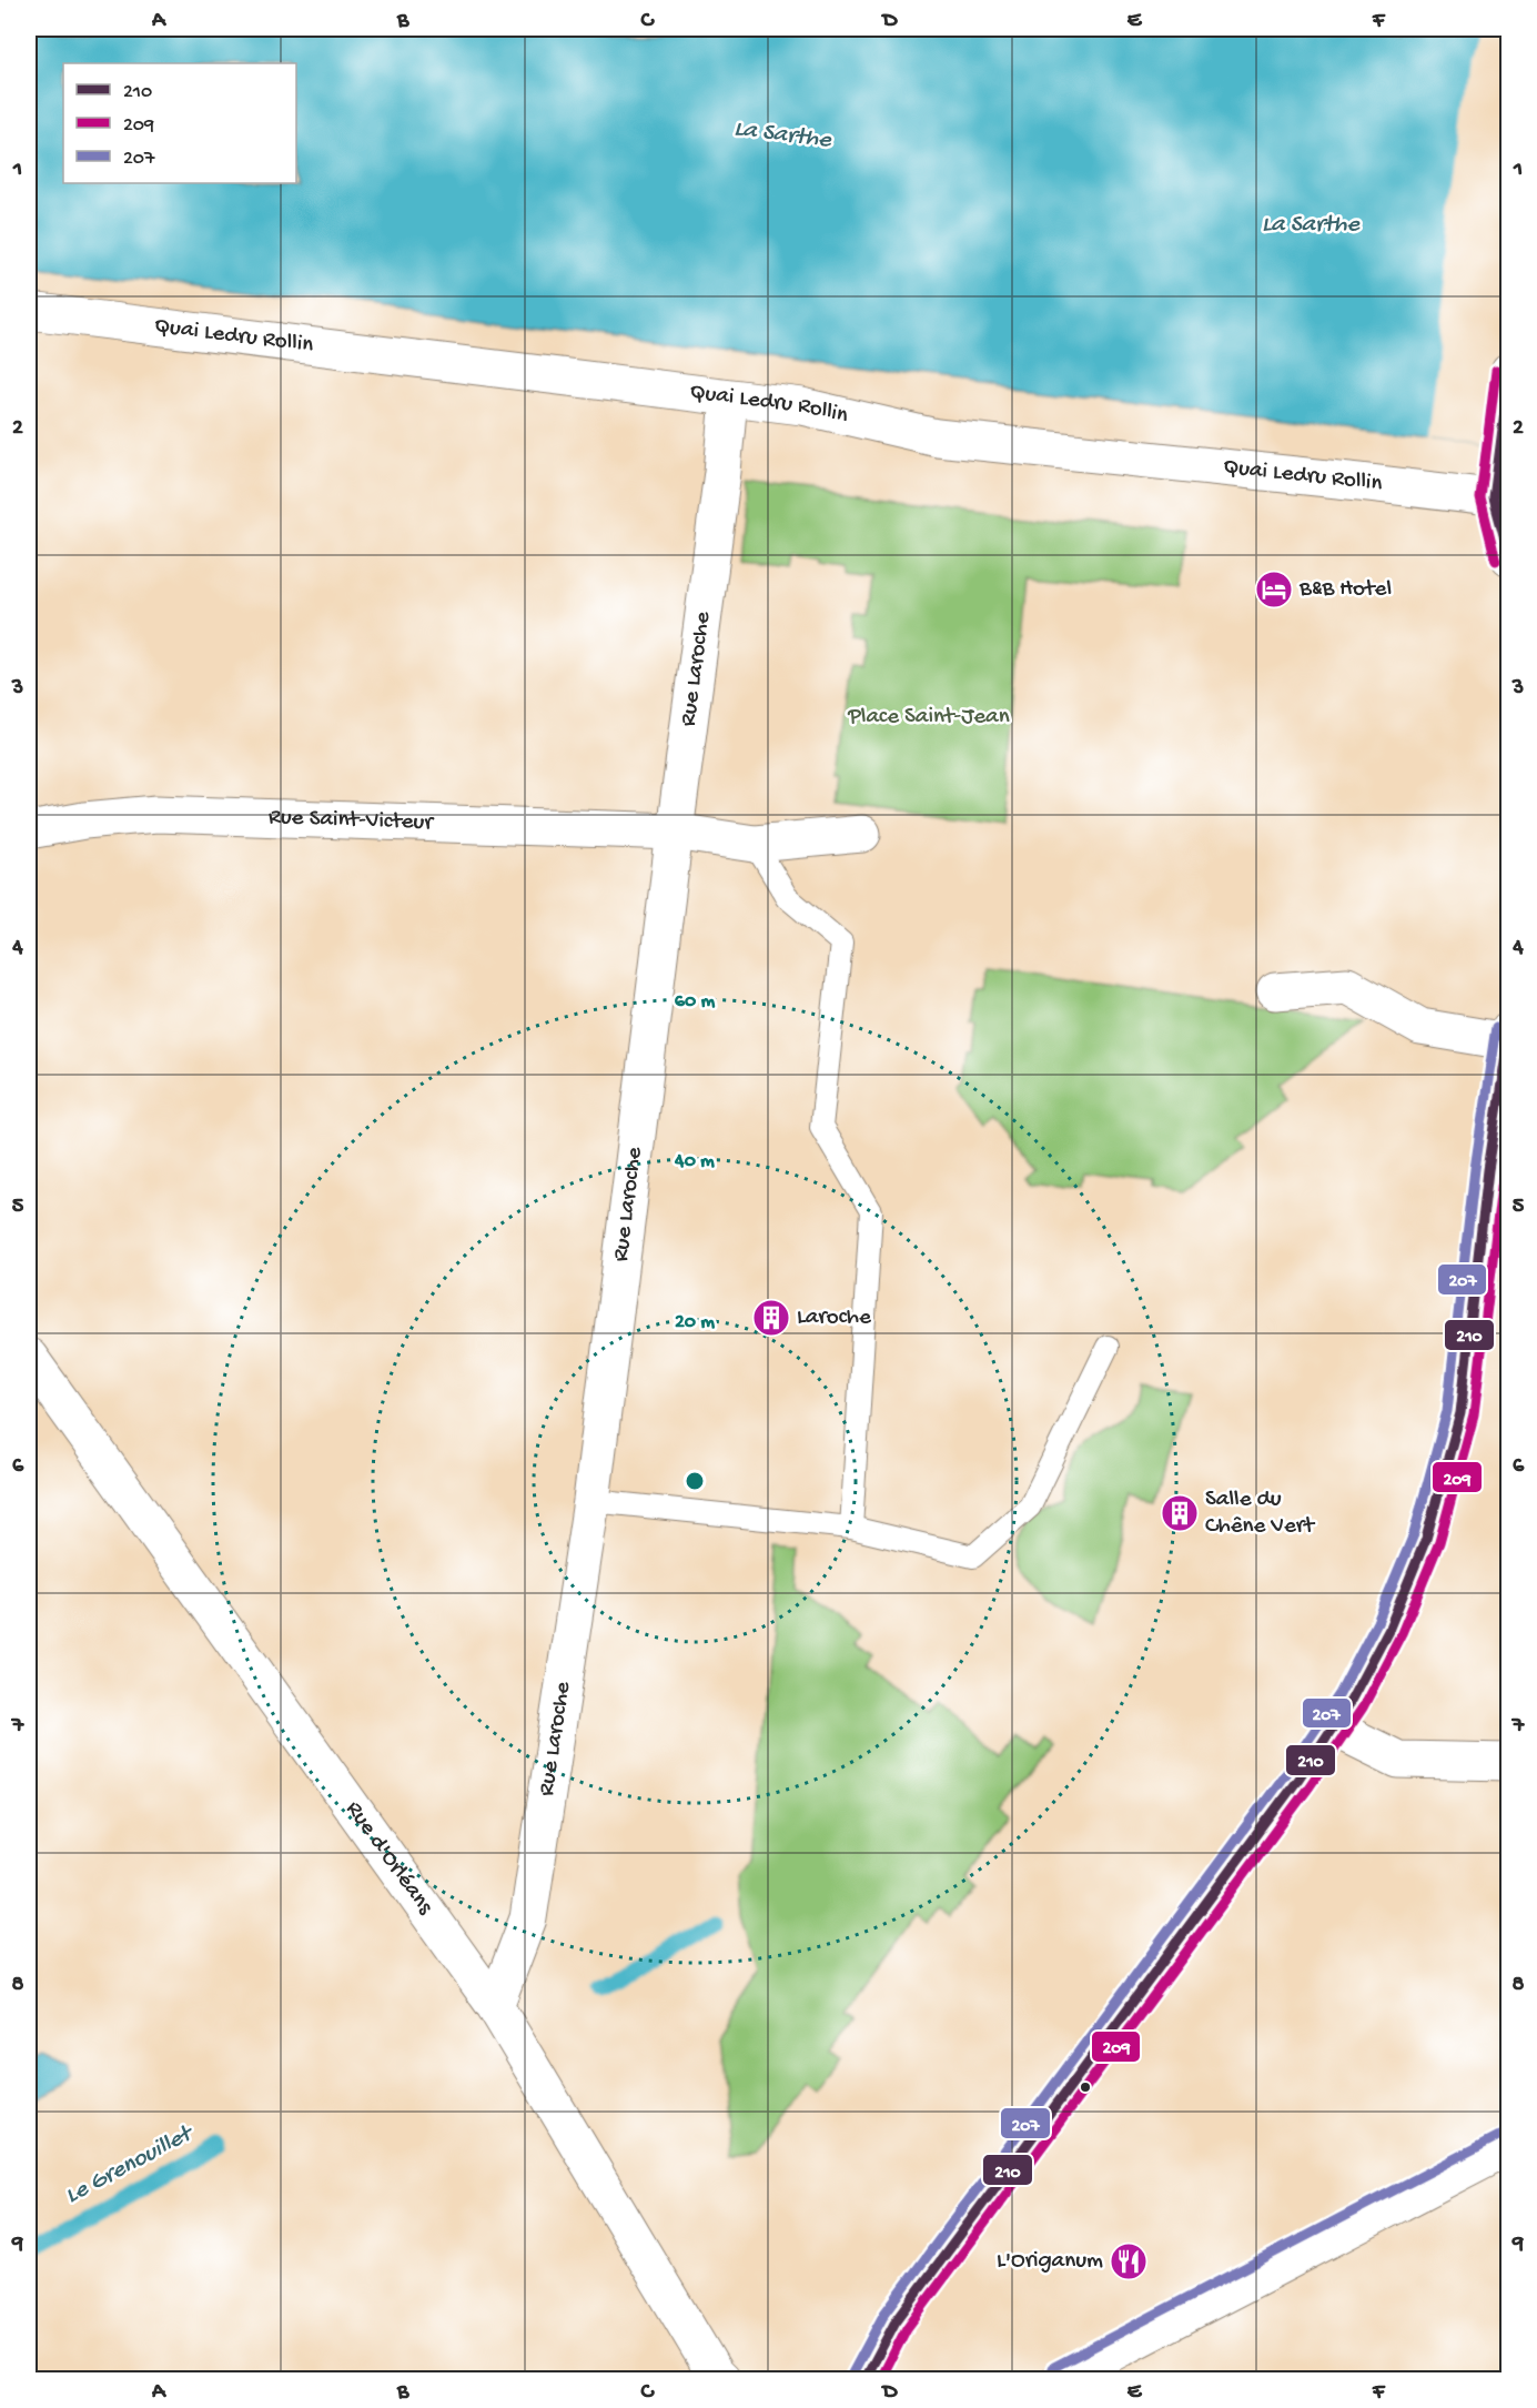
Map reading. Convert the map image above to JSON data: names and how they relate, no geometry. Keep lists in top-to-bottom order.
{
  "streets": {
    "street": [
      "Quai Ledru Rollin",
      "Rue Laroche",
      "Rue Saint-Victeur",
      "Rue d'Orléans"
    ]
  },
  "crossings": [
    ["Quai Ledru Rollin", "Rue Laroche"],
    ["Rue Laroche", "Rue Saint-Victeur"],
    ["Rue Laroche", "Rue d'Orléans"]
  ],
  "water": ["La Sarthe", "Le Grenouillet"],
  "parks": ["Place Saint-Jean"],
  "places": {
    "hotel": ["B&B Hotel"],
    "building": ["Laroche", "Salle du Chêne Vert"],
    "restaurant": ["L'Origanum"]
  },
  "lines": ["transit line 209", "transit line 210", "transit line 207"],
  "legend": ["210", "209", "207"],
  "grid": {
    "columns": [
      "A",
      "B",
      "C",
      "D",
      "E",
      "F"
    ],
    "rows": [
      "1",
      "2",
      "3",
      "4",
      "5",
      "6",
      "7",
      "8",
      "9"
    ]
  },
  "rings": ["60 m", "40 m", "20 m"]
}
